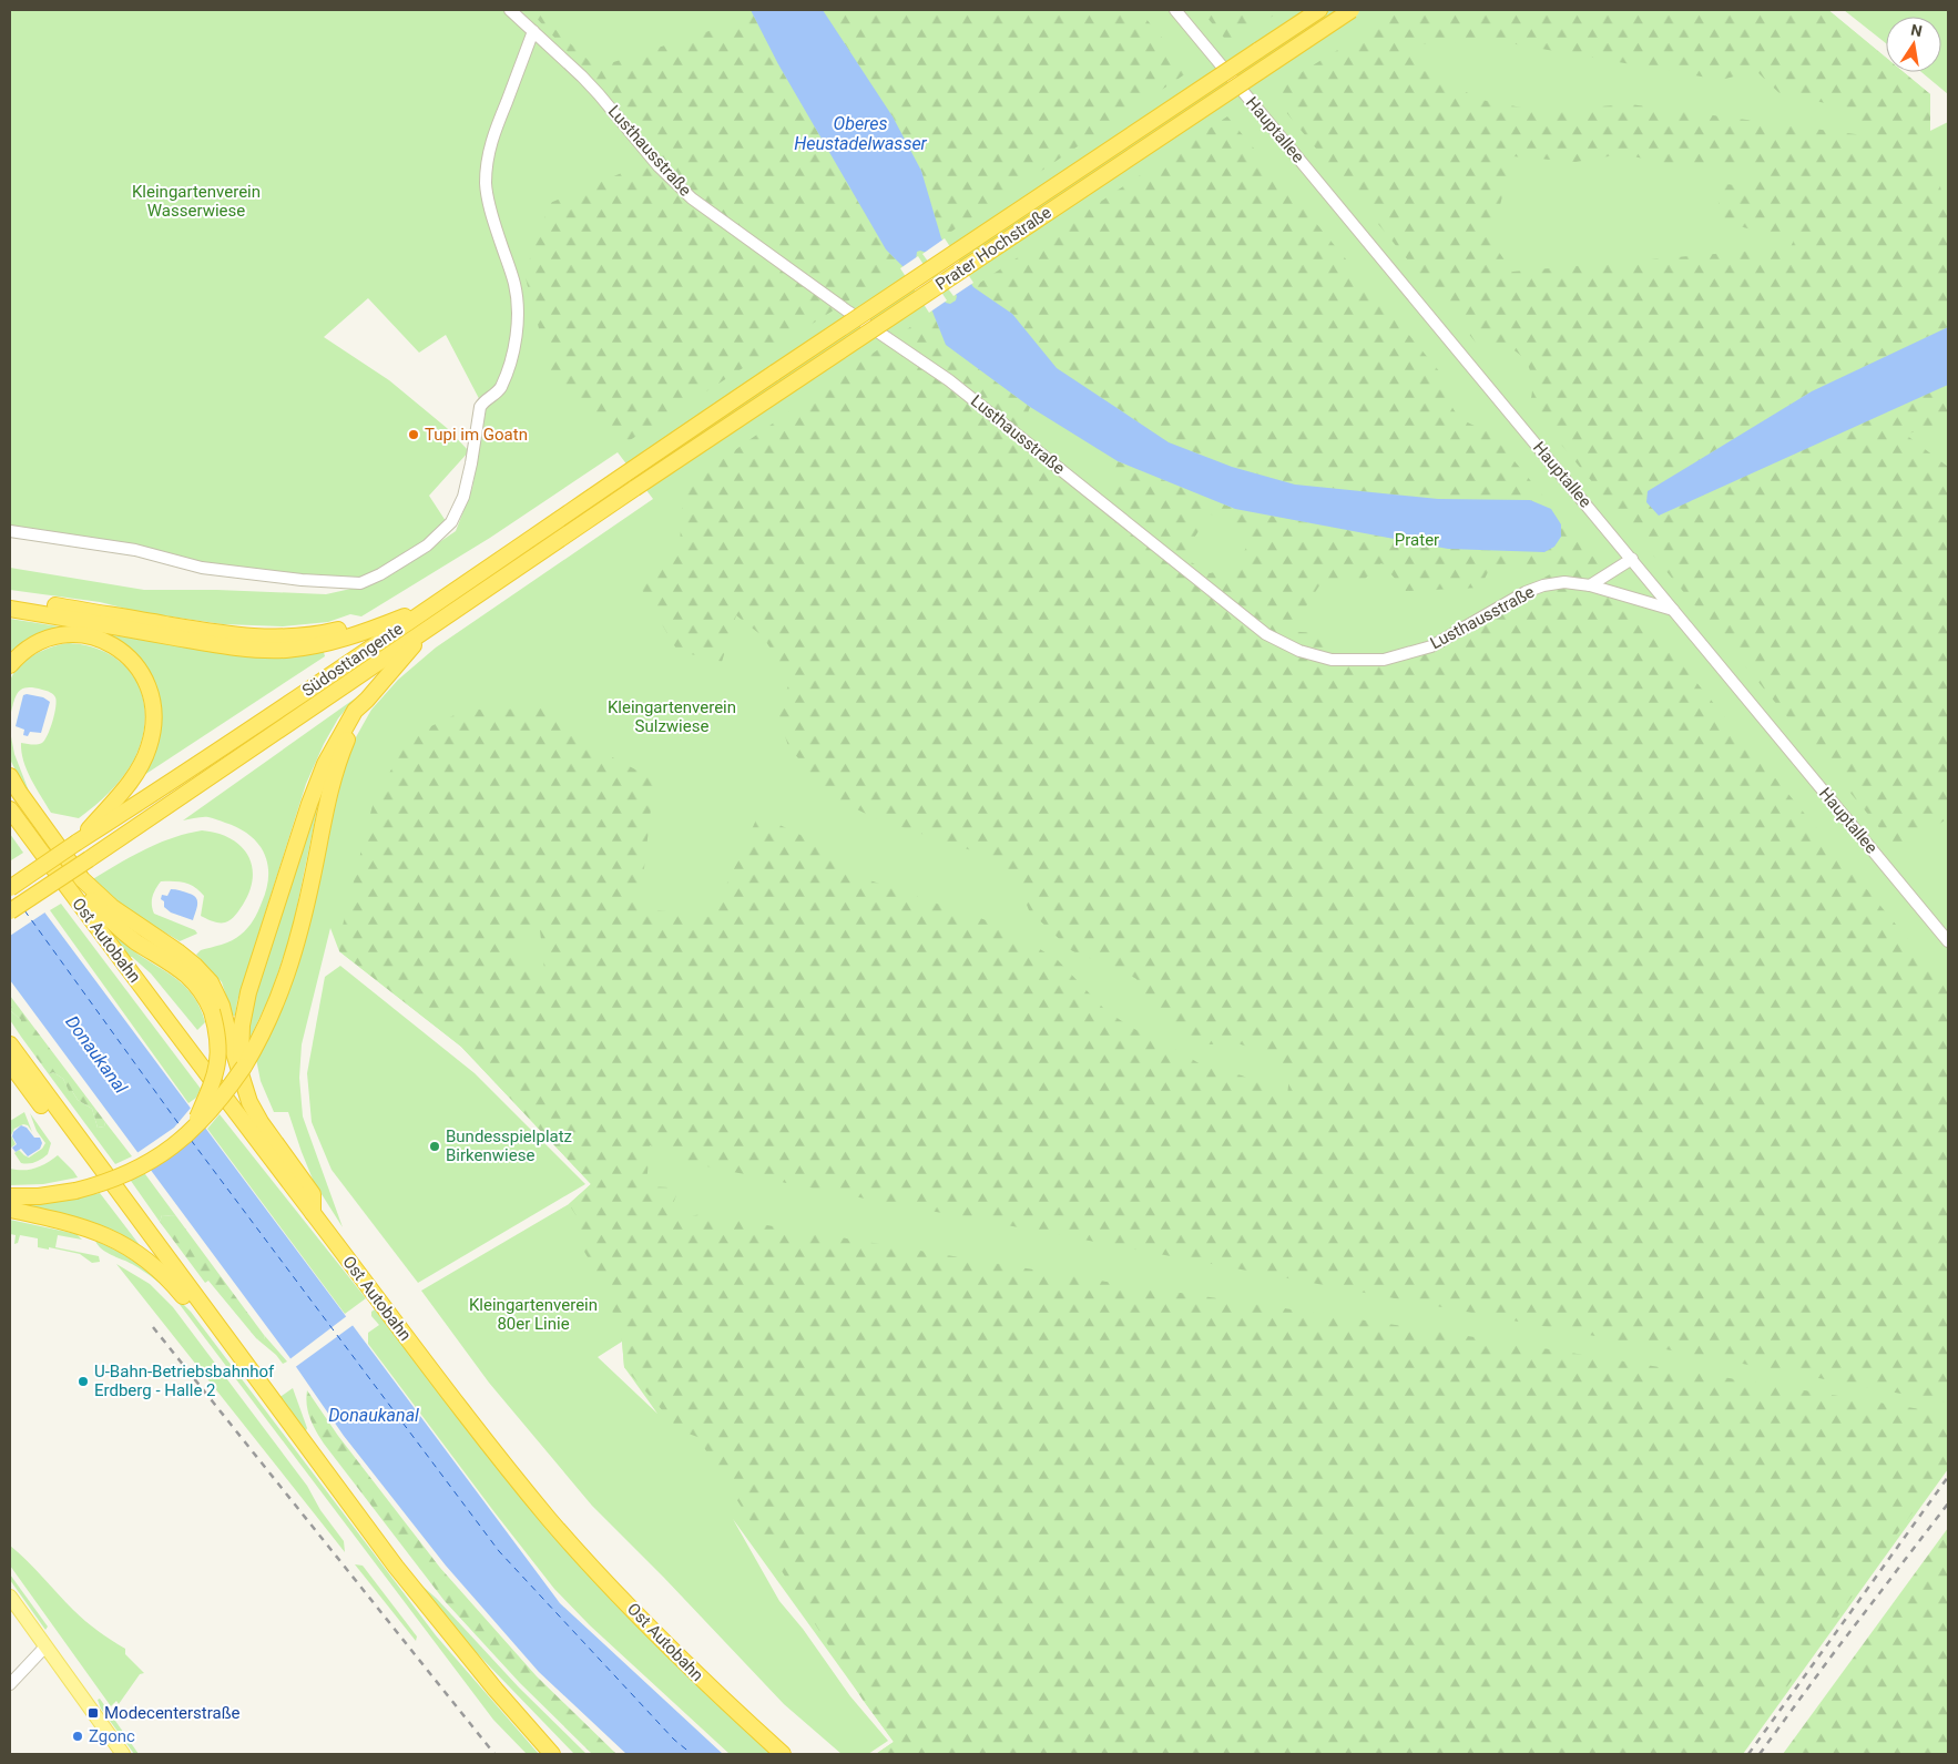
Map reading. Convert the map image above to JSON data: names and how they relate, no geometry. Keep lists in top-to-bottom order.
{
  "streets": {
    "highway": ["Prater Hochstraße", "Südosttangente", "Ost Autobahn"],
    "street": ["Hauptallee", "Lusthausstraße"]
  },
  "crossings": [
    ["Hauptallee", "Lusthausstraße"],
    ["Prater Hochstraße", "Südosttangente"]
  ],
  "water": ["Oberes Heustadelwasser", "Donaukanal"],
  "parks": [
    "Kleingartenverein Wasserwiese",
    "Prater",
    "Kleingartenverein Sulzwiese",
    "Kleingartenverein 80er Linie"
  ],
  "places": {
    "other": [
      "Tupi im Goatn",
      "Bundesspielplatz Birkenwiese",
      "U-Bahn-Betriebsbahnhof Erdberg - Halle 2",
      "Zgonc"
    ],
    "transit": ["Modecenterstraße"]
  },
  "north": "top"
}
